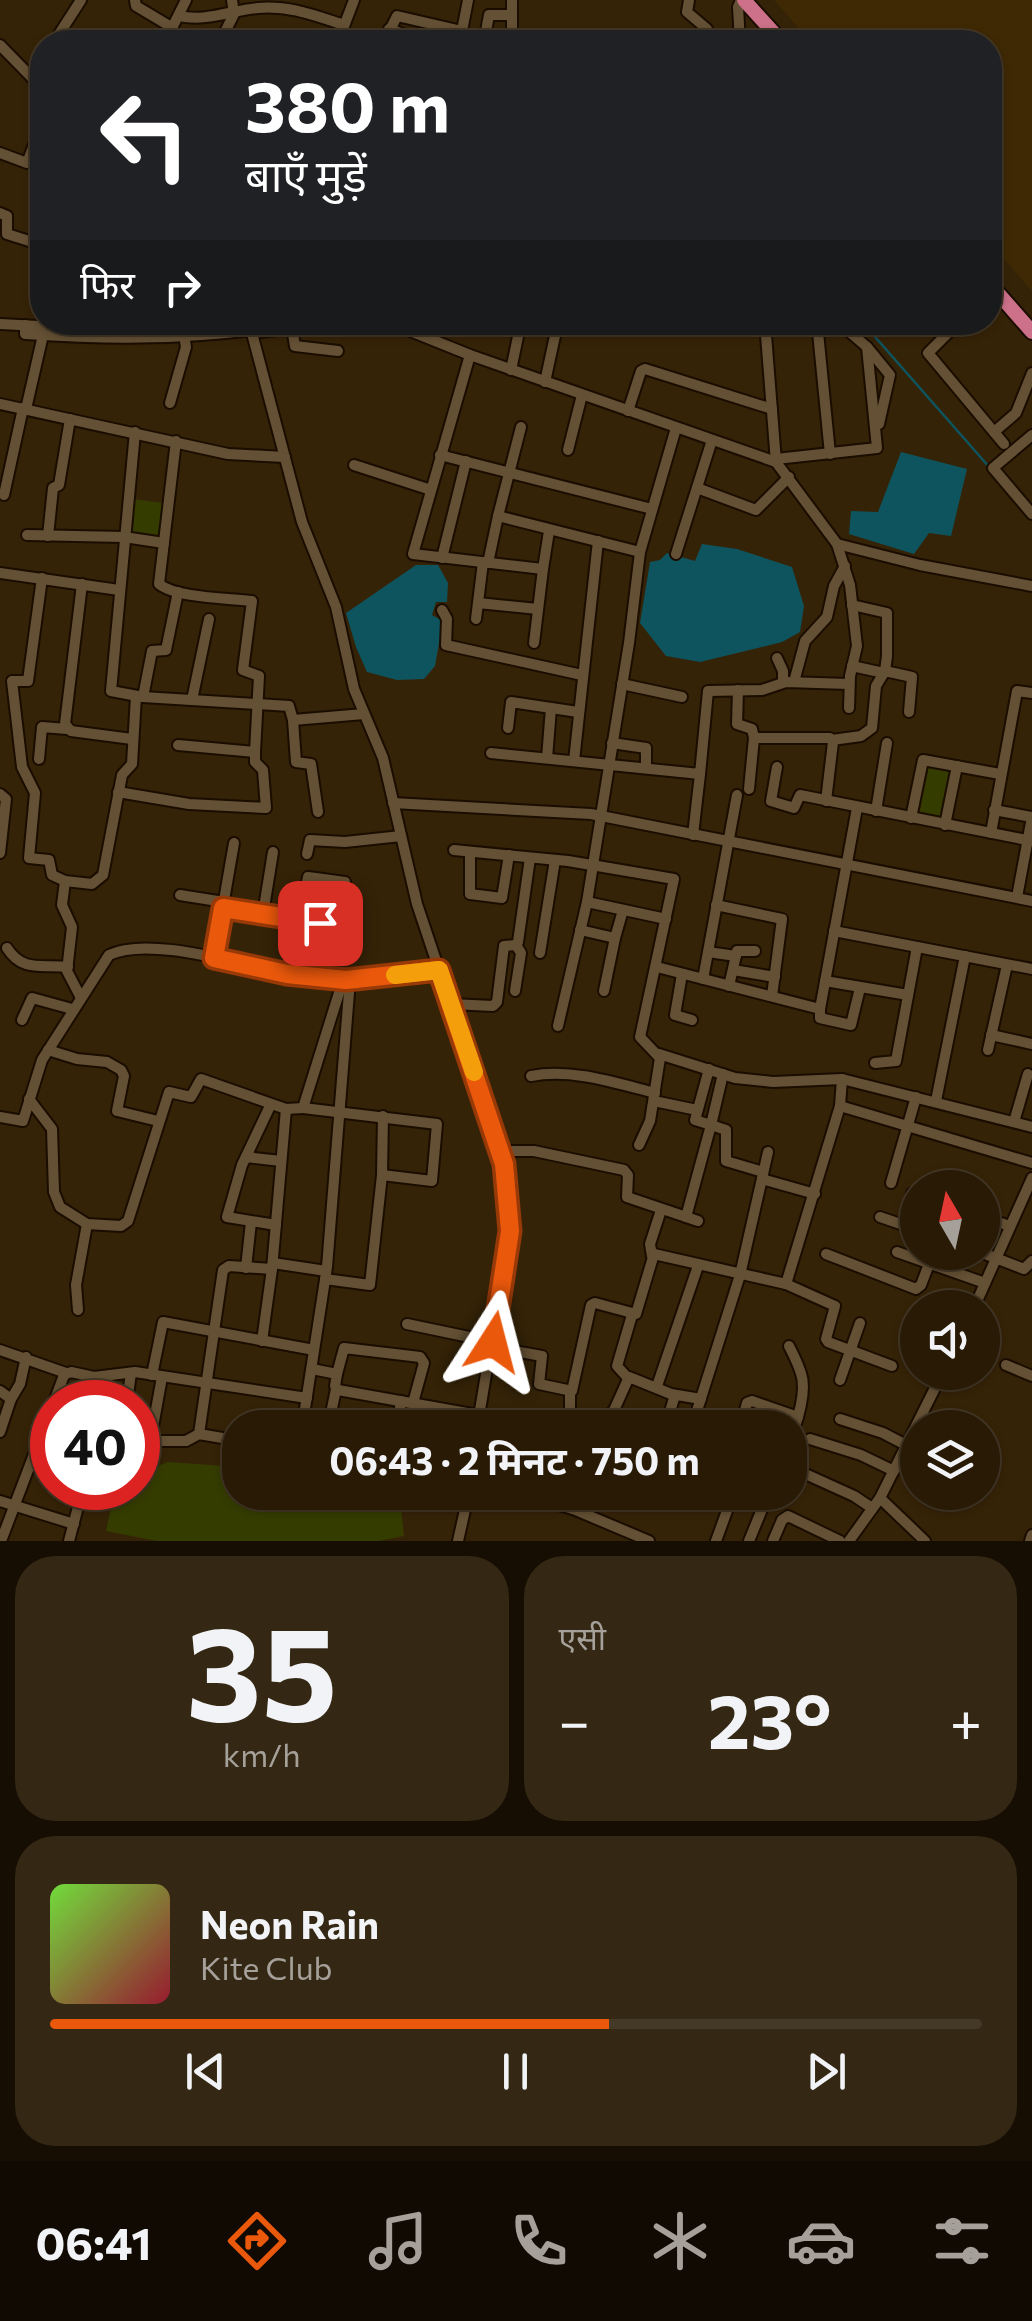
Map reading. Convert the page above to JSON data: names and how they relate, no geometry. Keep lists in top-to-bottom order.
{
  "north": "top",
  "page": {
    "turn": ["380 m", "बाएँ मुड़ें"],
    "then": "फिर",
    "limit": "40",
    "trip": "06:43 · 2 मिनट · 750 m",
    "tile": [
      ["35", "km/h"],
      "एसी"
    ],
    "heat": ["−", "23°", "+"],
    "song": ["Neon Rain", "Kite Club"],
    "tabs": "06:41"
  }
}
